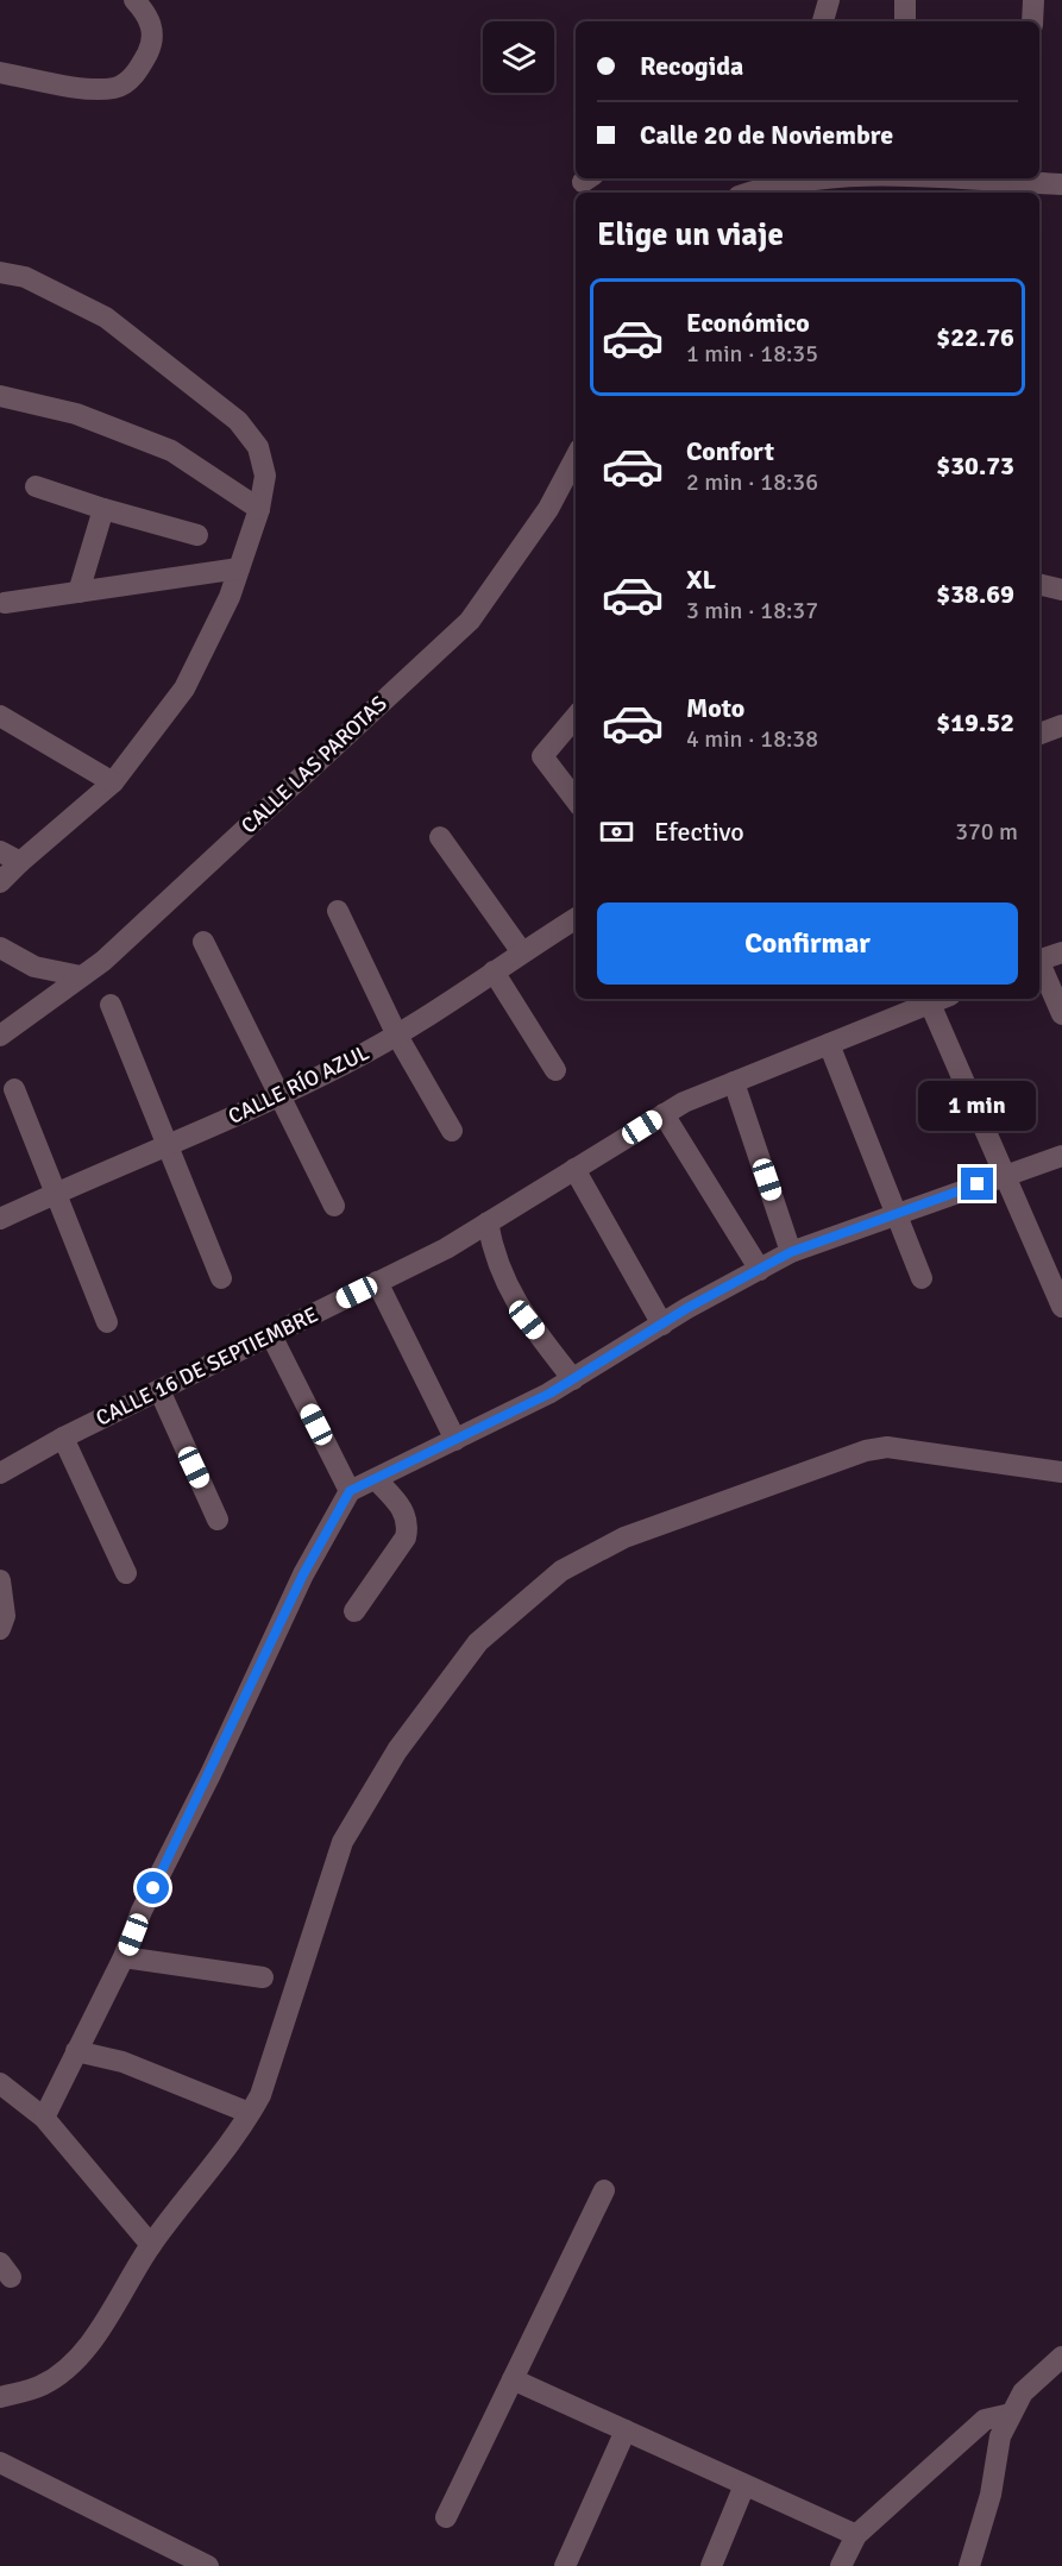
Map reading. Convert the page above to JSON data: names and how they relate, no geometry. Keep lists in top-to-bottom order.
{
  "streets": {
    "street": ["CALLE LAS PAROTAS", "CALLE RÍO AZUL", "CALLE 16 DE SEPTIEMBRE"]
  },
  "page": {
    "banner": ["Recogida", "Calle 20 de Noviembre"],
    "heading": "Elige un viaje",
    "list": [
      {
        "name": "Económico",
        "note": "1 min · 18:35",
        "value": "$22.76"
      },
      {
        "name": "Confort",
        "note": "2 min · 18:36",
        "value": "$30.73"
      },
      {
        "name": "XL",
        "note": "3 min · 18:37",
        "value": "$38.69"
      },
      {
        "name": "Moto",
        "note": "4 min · 18:38",
        "value": "$19.52"
      }
    ],
    "pay": ["Efectivo", "370 m"],
    "buttons": "Confirmar",
    "bubble": "1 min"
  }
}
